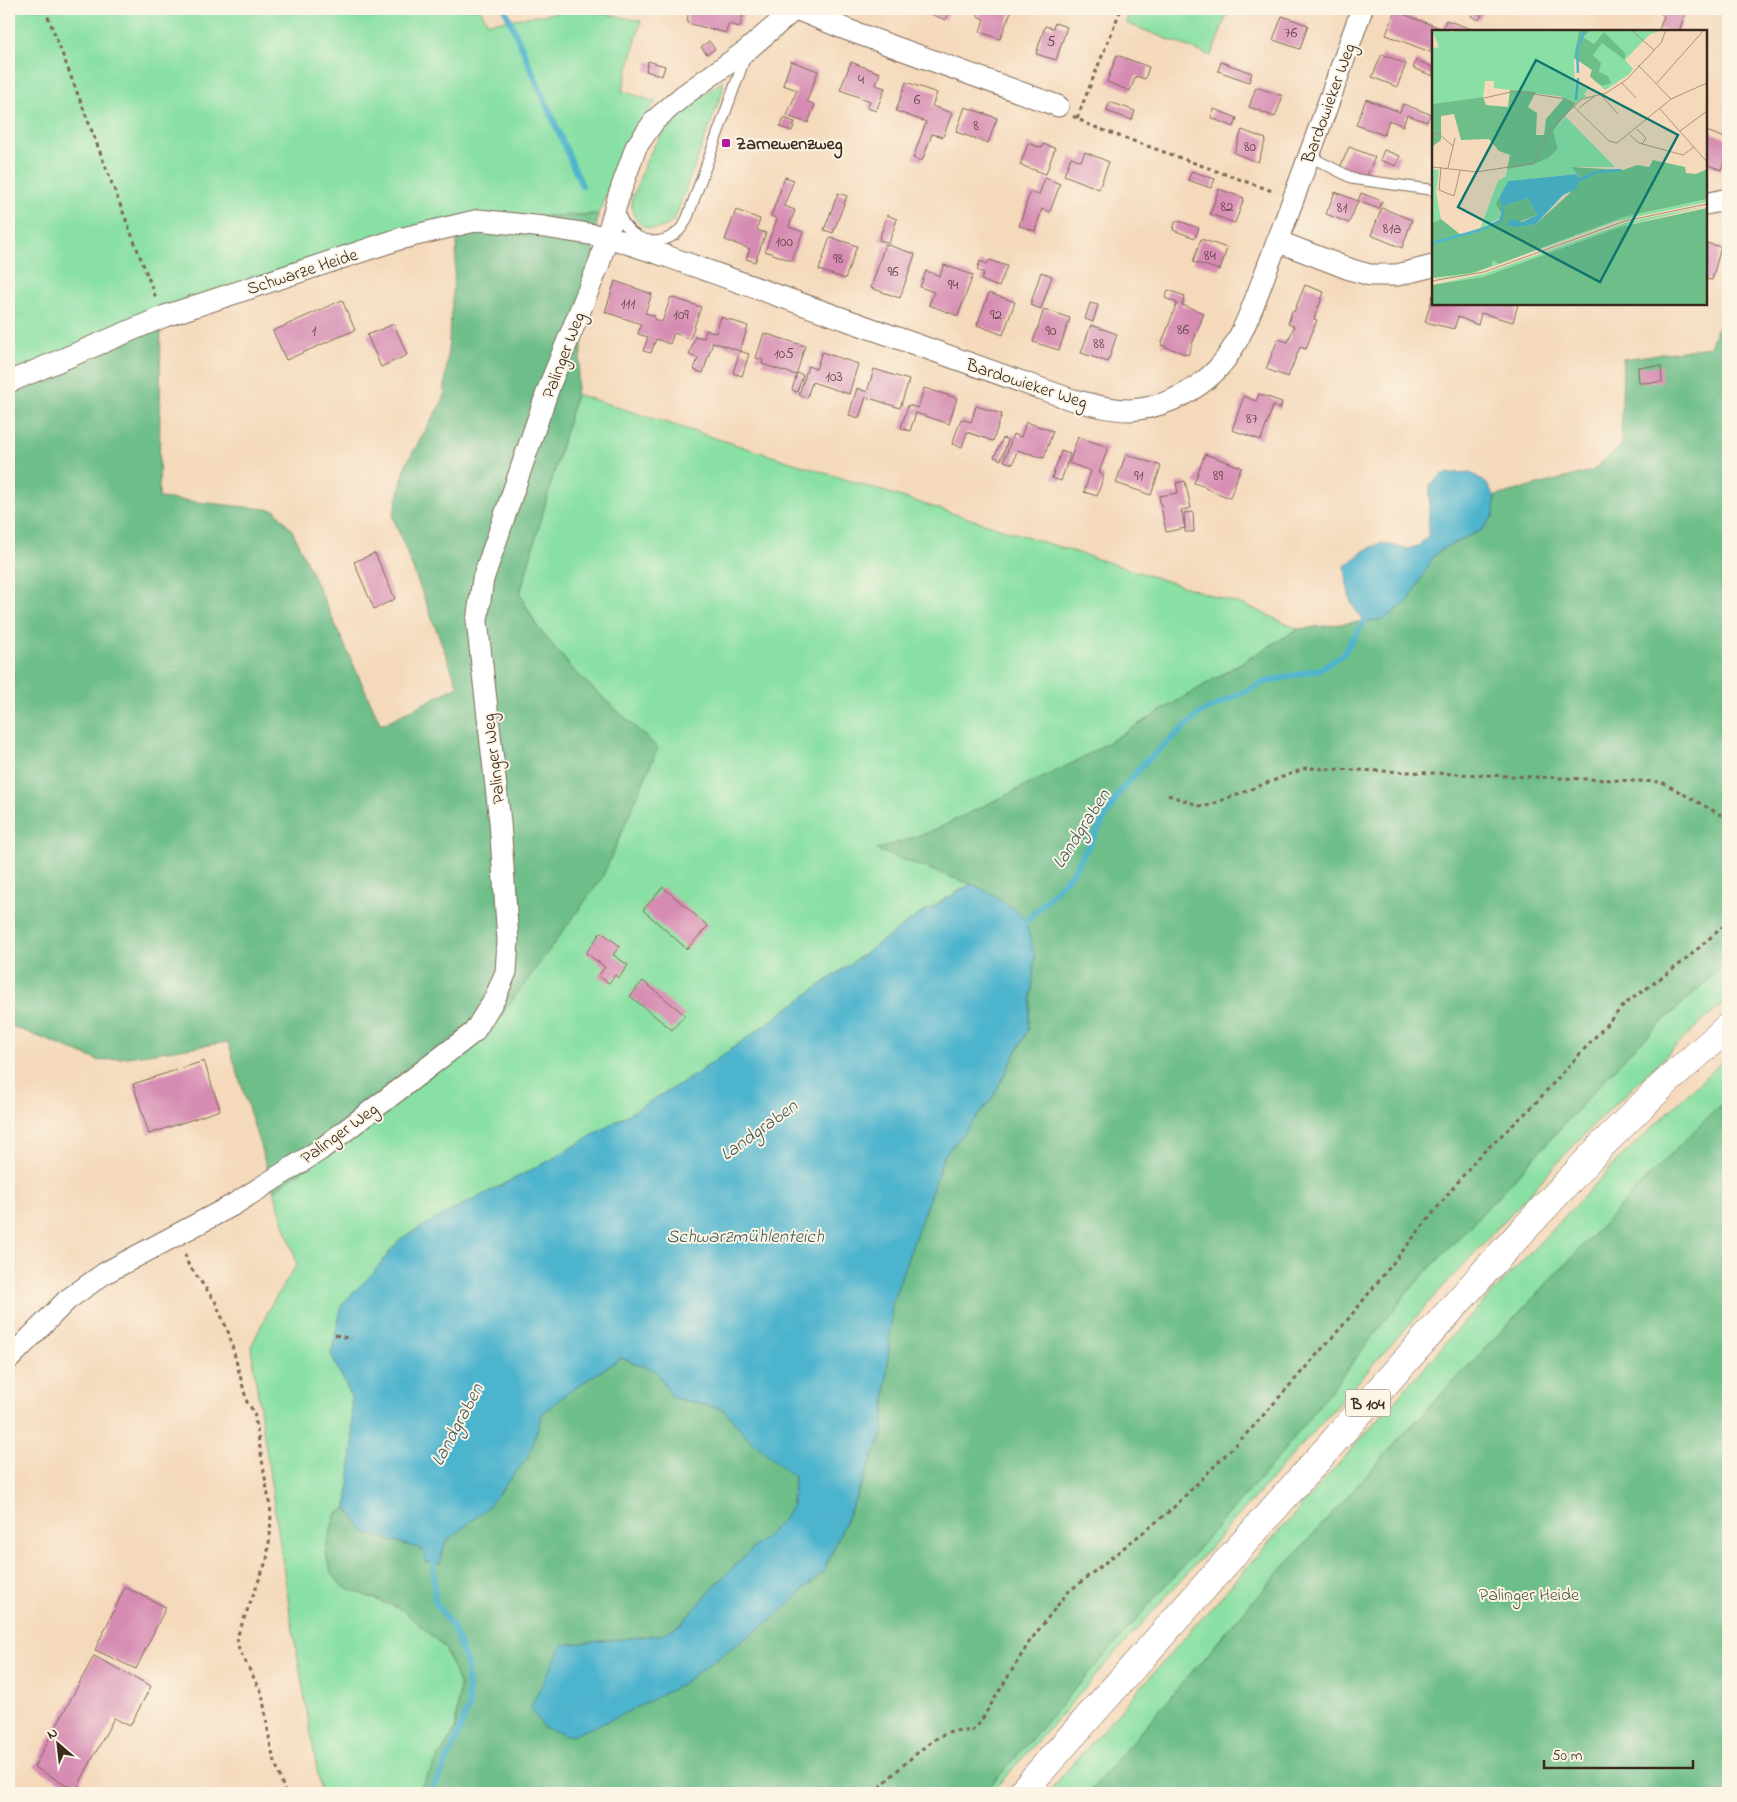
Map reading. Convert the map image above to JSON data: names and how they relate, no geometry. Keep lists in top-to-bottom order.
{
  "streets": {
    "main road": ["B 104"],
    "street": ["Bardowieker Weg", "Schwarze Heide", "Palinger Weg"]
  },
  "crossings": [
    ["Bardowieker Weg", "Schwarze Heide"],
    ["Bardowieker Weg", "Palinger Weg"],
    ["Schwarze Heide", "Palinger Weg"]
  ],
  "water": ["Landgraben", "Schwarzmühlenteich"],
  "parks": ["Palinger Heide"],
  "places": {
    "transit": ["Zarnewenzweg"]
  },
  "house_numbers": [
    "76",
    "5",
    "4",
    "6",
    "8",
    "80",
    "82",
    "81",
    "81a",
    "100",
    "84",
    "98",
    "96",
    "94",
    "111",
    "109",
    "92",
    "86",
    "1",
    "90",
    "88",
    "105",
    "103",
    "87",
    "91",
    "89"
  ],
  "scale_bar": "50 m",
  "north": "top left"
}
